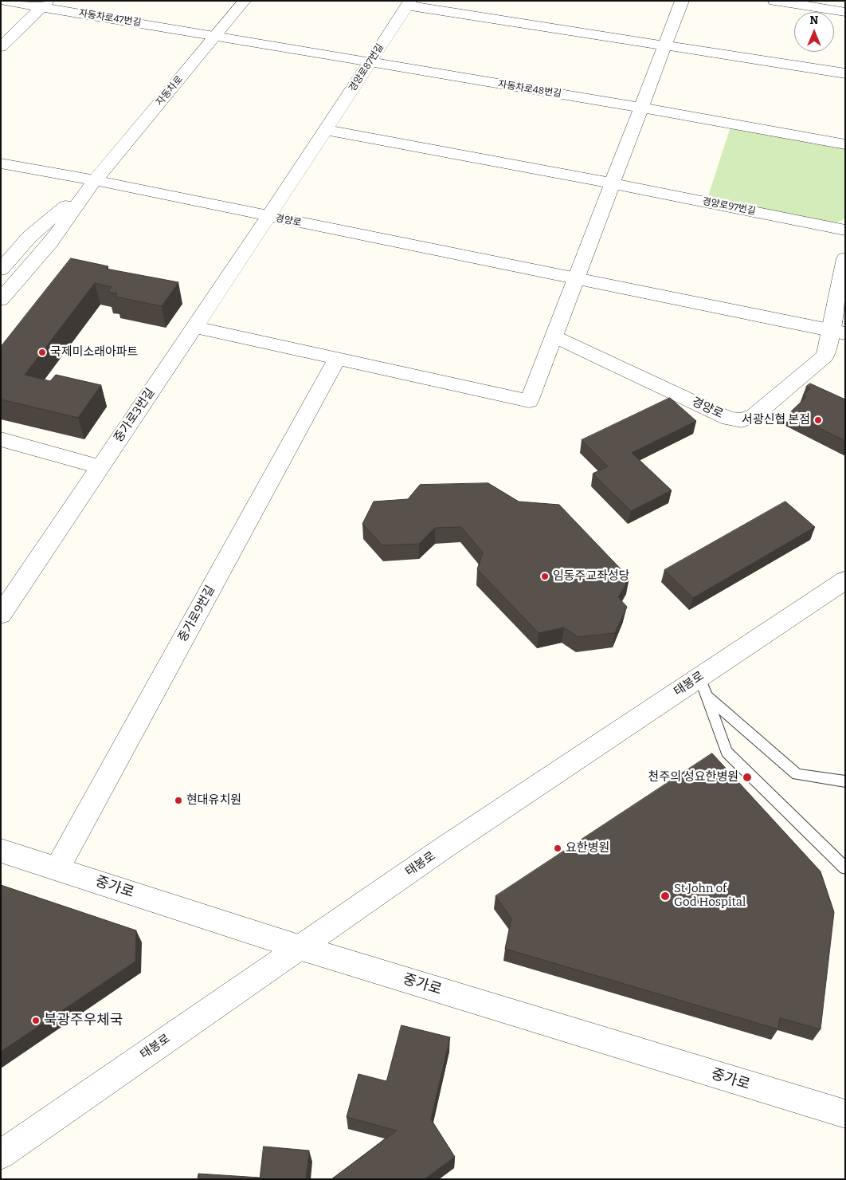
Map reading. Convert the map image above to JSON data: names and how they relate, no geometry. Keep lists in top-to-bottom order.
{
  "streets": {
    "street": [
      "자동차로47번길",
      "경양로87번길",
      "자동차로48번길",
      "자동차로",
      "경양로97번길",
      "경양로",
      "중가로3번길",
      "중가로9번길",
      "태봉로",
      "중가로"
    ]
  },
  "crossings": [
    ["자동차로47번길", "자동차로48번길"],
    ["자동차로47번길", "자동차로"],
    ["경양로87번길", "자동차로48번길"],
    ["경양로87번길", "경양로97번길"],
    ["경양로87번길", "경양로"],
    ["경양로87번길", "중가로3번길"],
    ["자동차로48번길", "자동차로"],
    ["자동차로", "경양로"],
    ["경양로", "중가로3번길"],
    ["중가로9번길", "중가로"],
    ["태봉로", "중가로"]
  ],
  "places": [
    "국제미소래아파트",
    "서광신협 본점",
    "임동주교좌성당",
    "천주의 성요한병원",
    "현대유치원",
    "요한병원",
    "St John of God Hospital",
    "북광주우체국"
  ],
  "north": "top"
}
